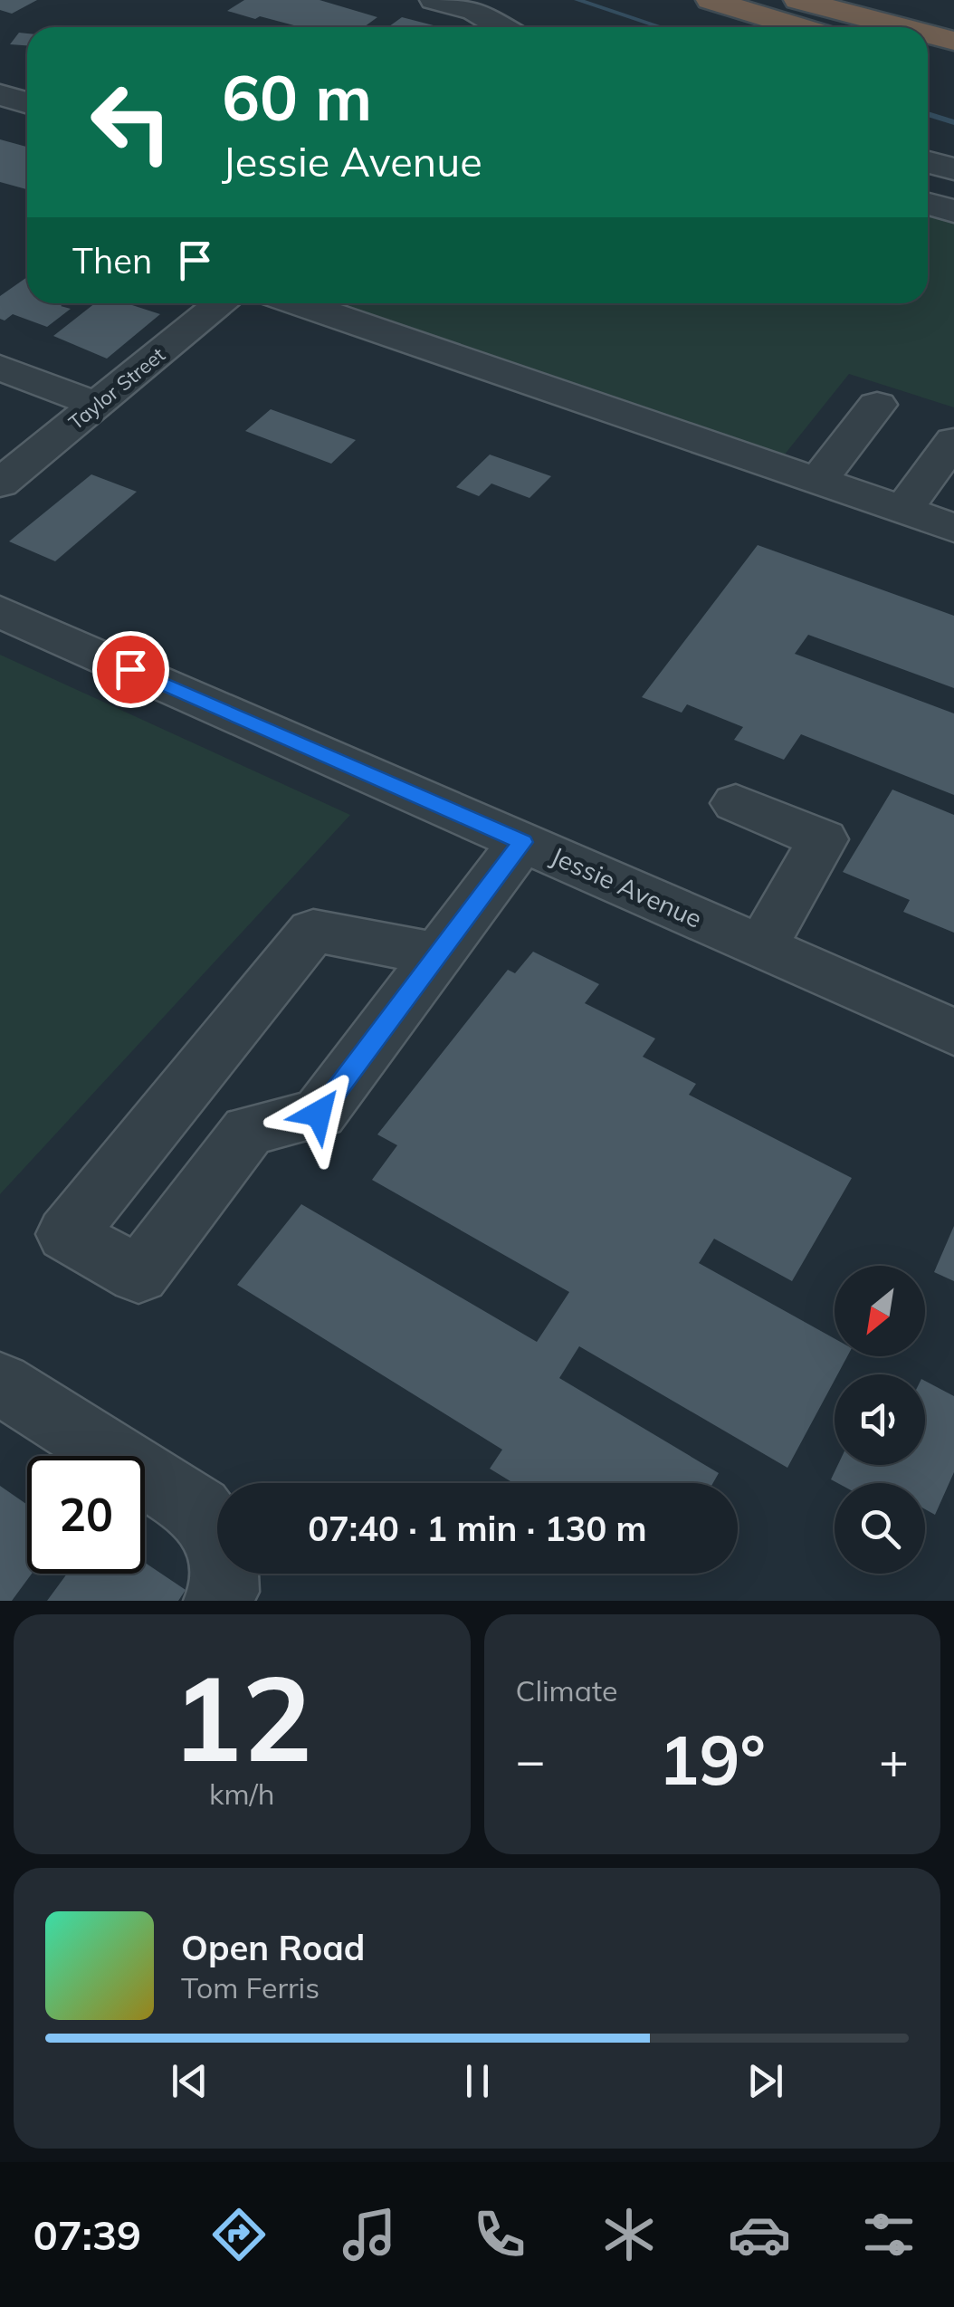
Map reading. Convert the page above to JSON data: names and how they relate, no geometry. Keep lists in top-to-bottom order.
{
  "streets": {
    "street": ["Taylor Street", "Jessie Avenue"]
  },
  "north": "bottom left",
  "page": {
    "turn": ["60 m", "Jessie Avenue"],
    "then": "Then",
    "limit": "20",
    "trip": "07:40 · 1 min · 130 m",
    "tile": [
      ["12", "km/h"],
      "Climate"
    ],
    "heat": ["−", "19°", "+"],
    "song": ["Open Road", "Tom Ferris"],
    "tabs": "07:39"
  }
}
